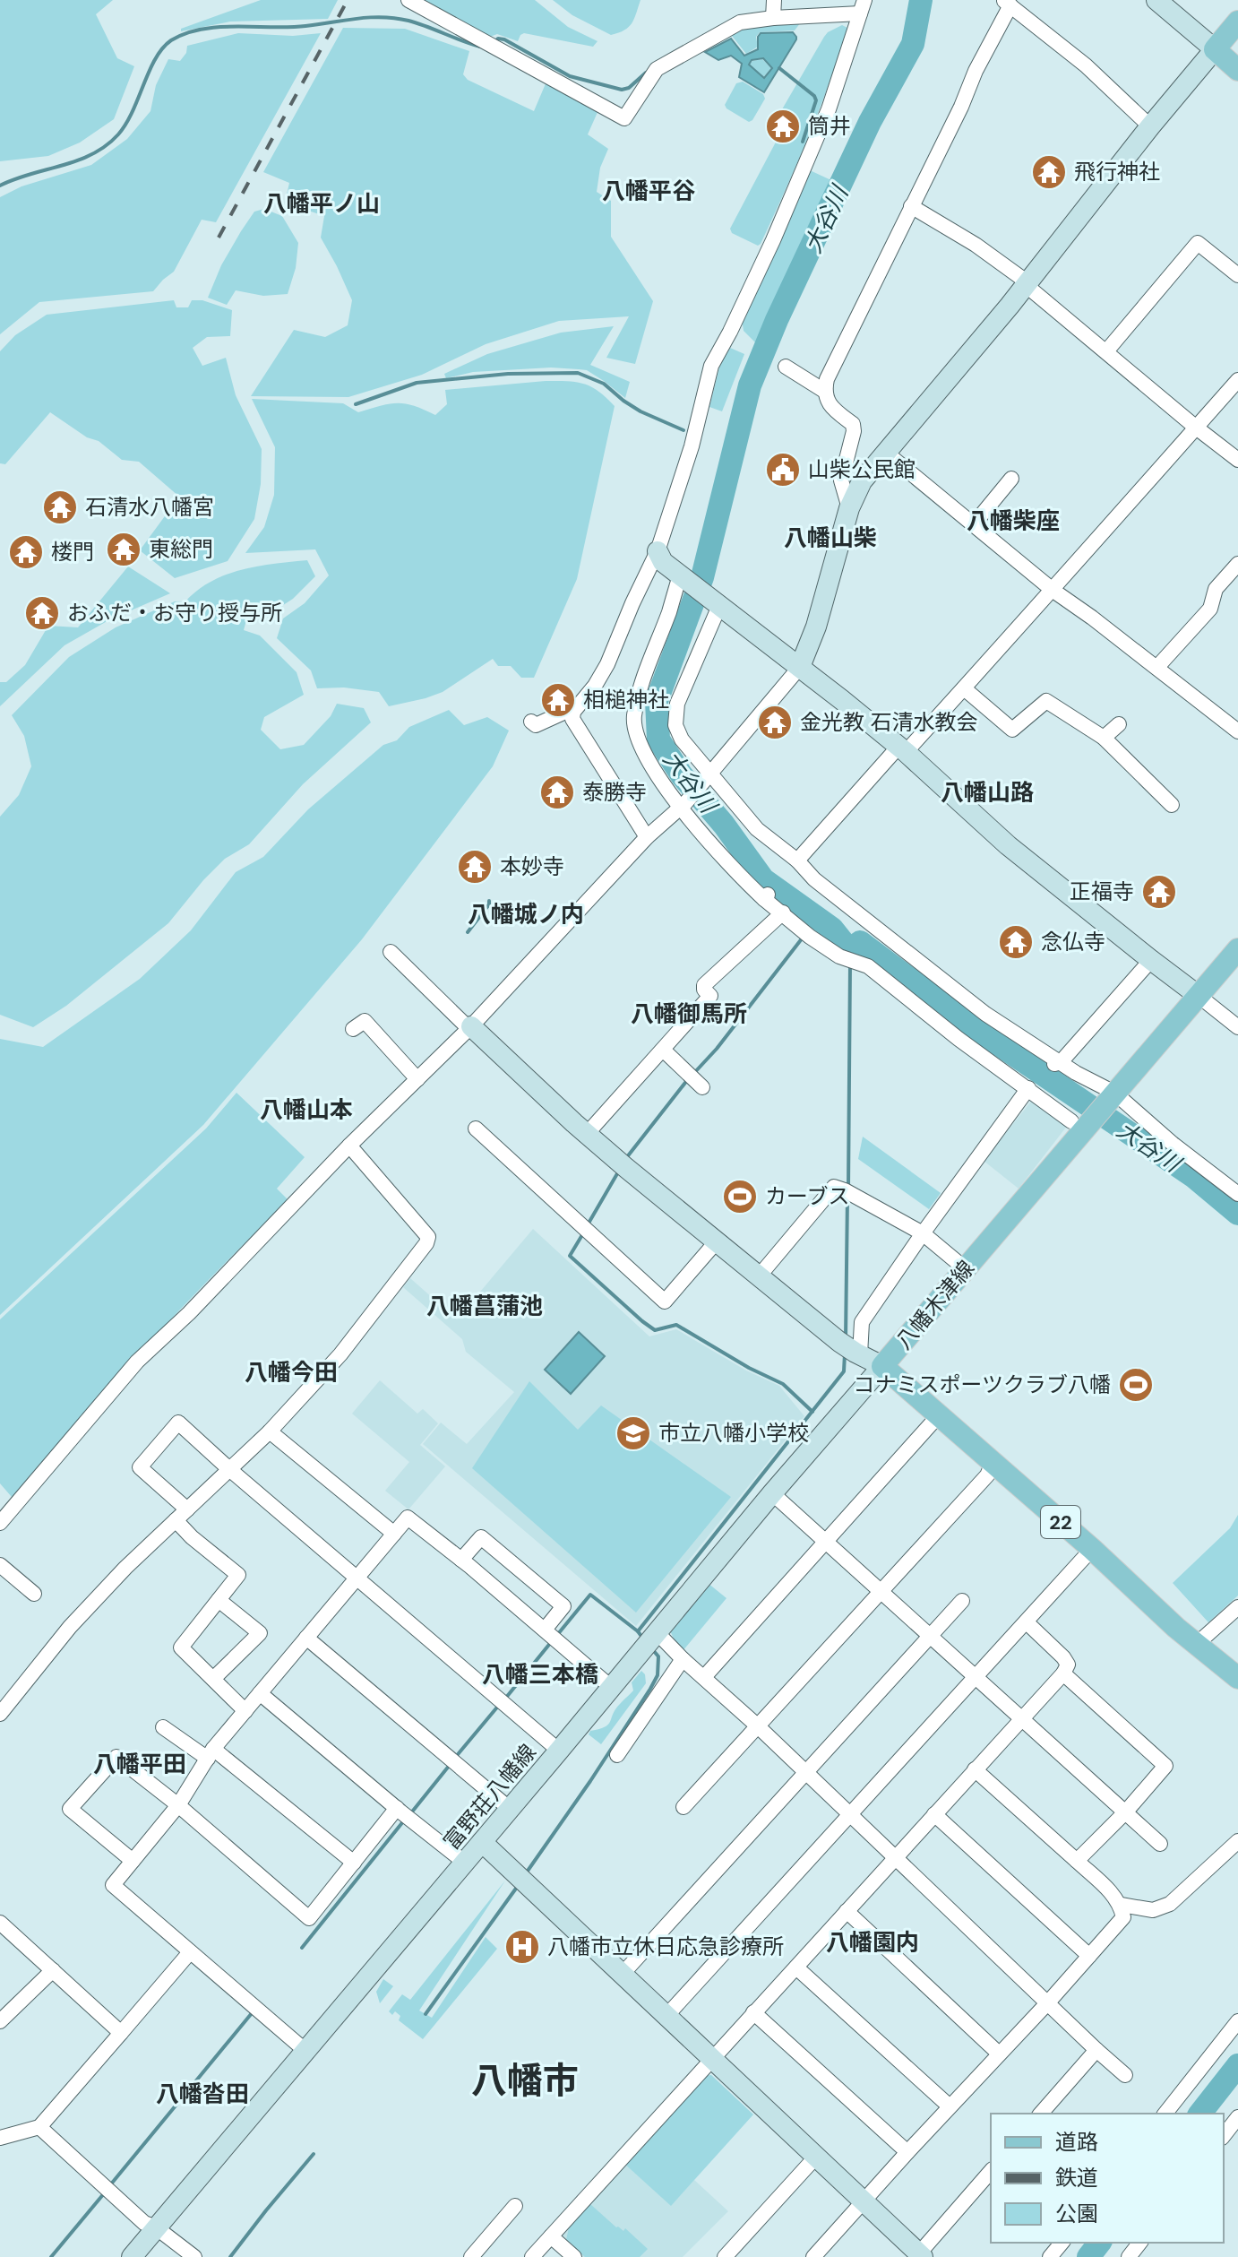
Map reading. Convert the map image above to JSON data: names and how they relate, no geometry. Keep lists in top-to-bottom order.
{
  "streets": {
    "main road": ["八幡木津線", "22"],
    "street": ["富野荘八幡線"]
  },
  "crossings": [
    ["八幡木津線", "富野荘八幡線"]
  ],
  "districts": [
    "八幡平谷",
    "八幡平ノ山",
    "八幡柴座",
    "八幡山柴",
    "八幡山路",
    "八幡城ノ内",
    "八幡御馬所",
    "八幡山本",
    "八幡菖蒲池",
    "八幡今田",
    "八幡三本橋",
    "八幡平田",
    "八幡園内",
    "八幡市",
    "八幡沓田"
  ],
  "water": ["大谷川"],
  "places": {
    "temple": [
      "筒井",
      "飛行神社",
      "石清水八幡宮",
      "東総門",
      "楼門",
      "おふだ・お守り授与所",
      "相槌神社",
      "金光教 石清水教会",
      "泰勝寺",
      "本妙寺",
      "正福寺",
      "念仏寺"
    ],
    "public building": ["山柴公民館"],
    "sports": ["カーブス", "コナミスポーツクラブ八幡"],
    "school or university": ["市立八幡小学校"],
    "hospital": ["八幡市立休日応急診療所"]
  },
  "legend": ["道路", "鉄道", "公園"]
}
